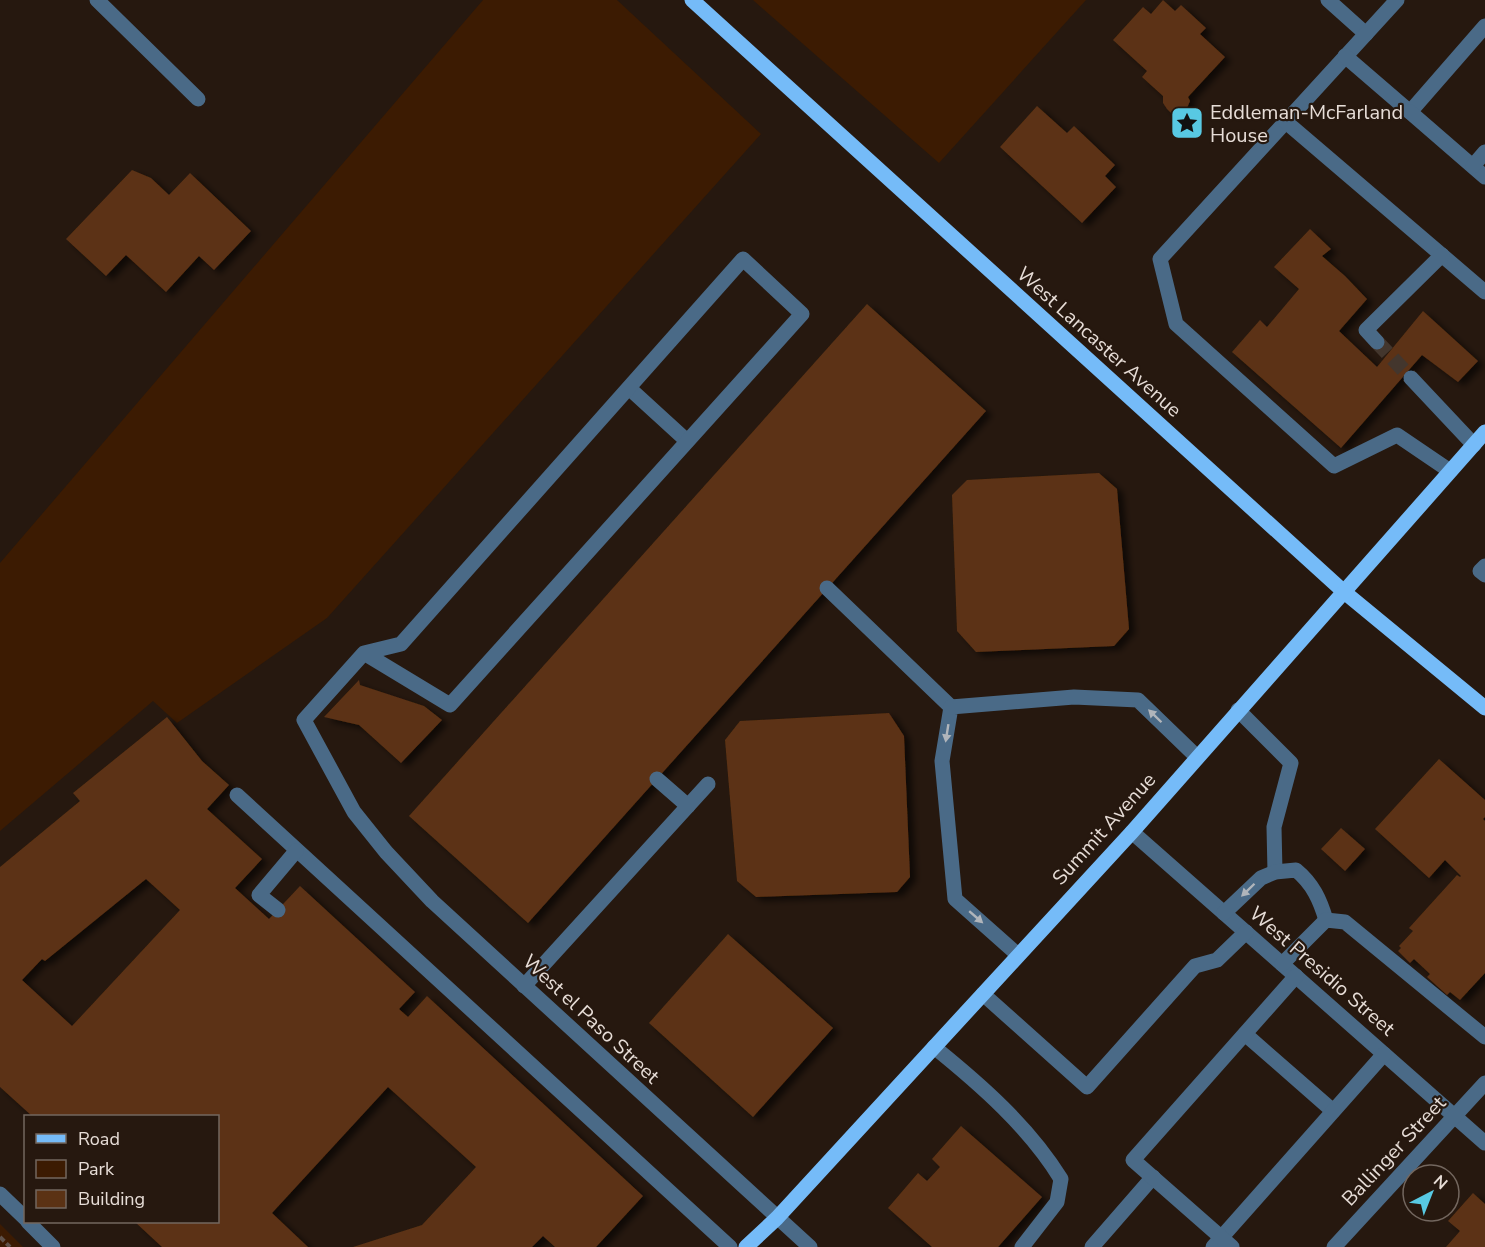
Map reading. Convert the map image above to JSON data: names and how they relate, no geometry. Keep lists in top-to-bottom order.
{
  "streets": {
    "main road": ["West Lancaster Avenue", "Summit Avenue"],
    "street": ["West Presidio Street", "West el Paso Street", "Ballinger Street"]
  },
  "crossings": [
    ["West Lancaster Avenue", "Summit Avenue"],
    ["Summit Avenue", "West Presidio Street"],
    ["Summit Avenue", "West el Paso Street"],
    ["West Presidio Street", "Ballinger Street"]
  ],
  "places": {
    "place": ["Eddleman-McFarland House"]
  },
  "legend": ["Road", "Park", "Building"],
  "north": "top right"
}
